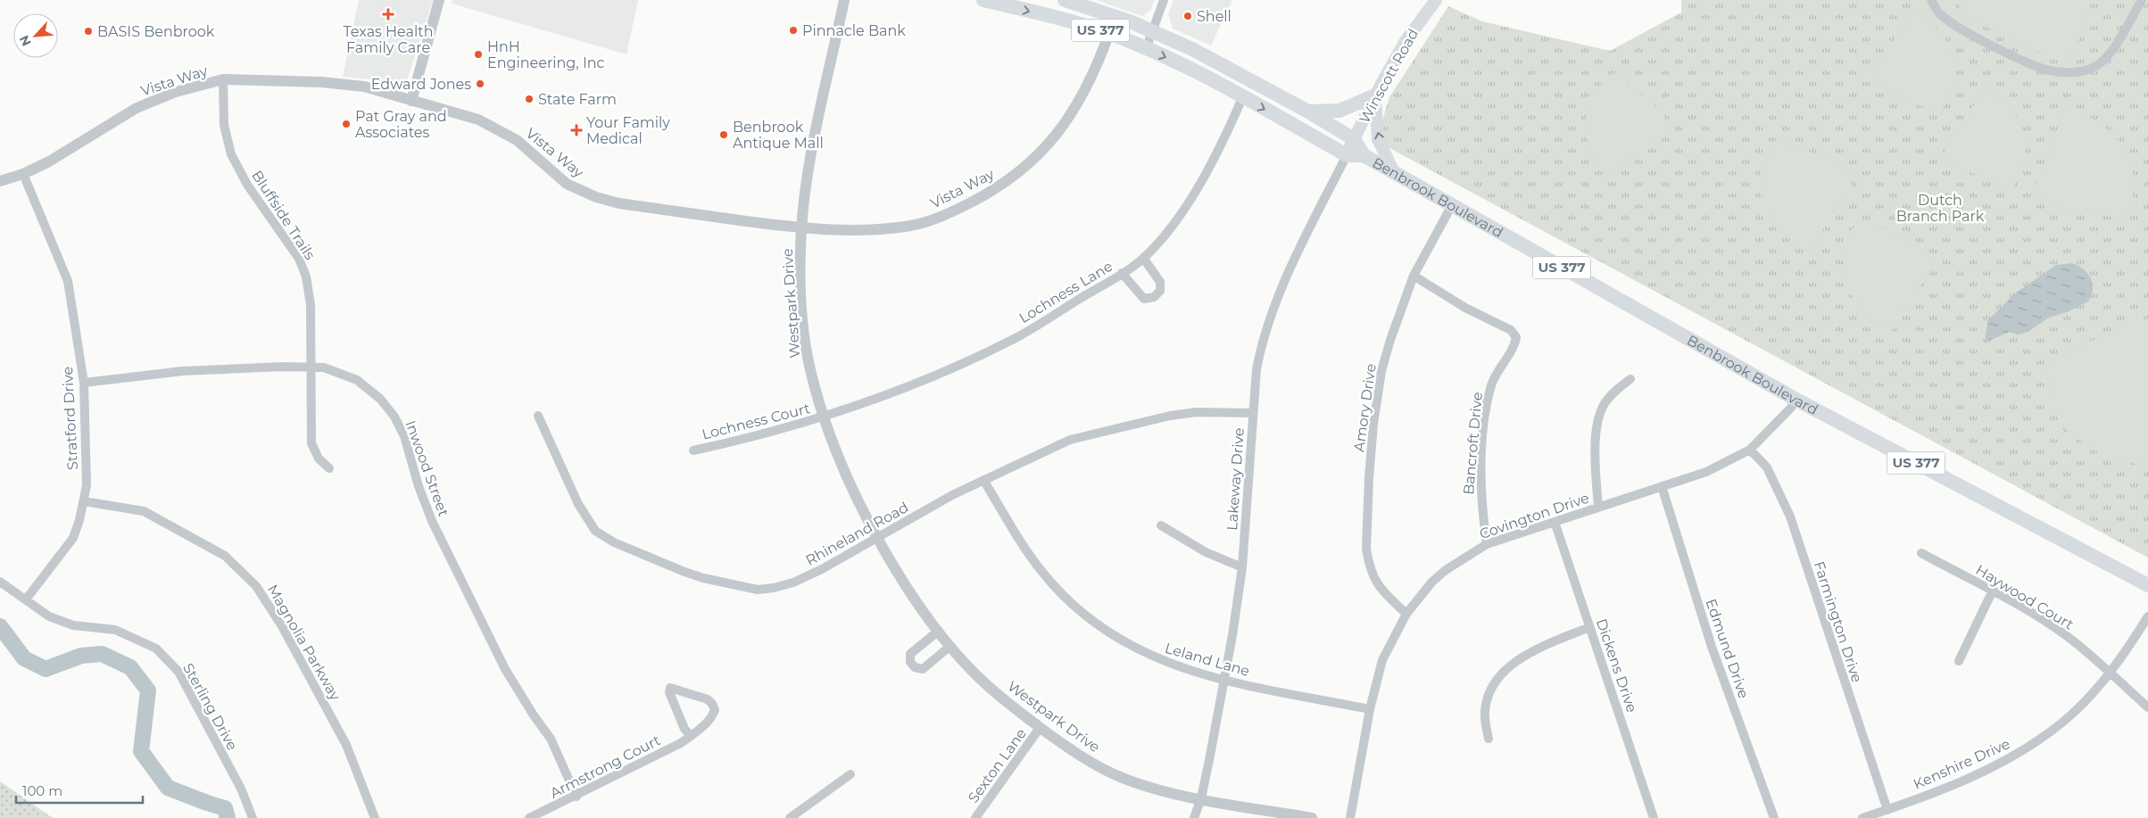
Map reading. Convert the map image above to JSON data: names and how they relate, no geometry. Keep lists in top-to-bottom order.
{
  "streets": {
    "highway": ["US 377", "Benbrook Boulevard"],
    "main road": ["Winscott Road"],
    "street": [
      "Vista Way",
      "Bluffside Trails",
      "Lochness Lane",
      "Westpark Drive",
      "Amory Drive",
      "Stratford Drive",
      "Lochness Court",
      "Bancroft Drive",
      "Inwood Street",
      "Lakeway Drive",
      "Covington Drive",
      "Rhineland Road",
      "Haywood Court",
      "Farmington Drive",
      "Magnolia Parkway",
      "Edmund Drive",
      "Leland Lane",
      "Dickens Drive",
      "Sterling Drive",
      "Kenshire Drive",
      "Sexton Lane",
      "Armstrong Court"
    ]
  },
  "crossings": [
    ["US 377", "Winscott Road"],
    ["US 377", "Benbrook Boulevard"],
    ["Winscott Road", "Benbrook Boulevard"],
    ["Winscott Road", "Lakeway Drive"],
    ["Vista Way", "Benbrook Boulevard"],
    ["Vista Way", "Bluffside Trails"],
    ["Vista Way", "Westpark Drive"],
    ["Vista Way", "Stratford Drive"],
    ["Benbrook Boulevard", "Lochness Lane"],
    ["Benbrook Boulevard", "Amory Drive"],
    ["Benbrook Boulevard", "Lakeway Drive"],
    ["Benbrook Boulevard", "Covington Drive"],
    ["Bluffside Trails", "Inwood Street"],
    ["Lochness Lane", "Westpark Drive"],
    ["Lochness Lane", "Lochness Court"],
    ["Westpark Drive", "Lochness Court"],
    ["Westpark Drive", "Lakeway Drive"],
    ["Westpark Drive", "Rhineland Road"],
    ["Westpark Drive", "Sexton Lane"],
    ["Amory Drive", "Bancroft Drive"],
    ["Amory Drive", "Covington Drive"],
    ["Stratford Drive", "Inwood Street"],
    ["Stratford Drive", "Magnolia Parkway"],
    ["Stratford Drive", "Sterling Drive"],
    ["Bancroft Drive", "Covington Drive"],
    ["Inwood Street", "Armstrong Court"],
    ["Lakeway Drive", "Rhineland Road"],
    ["Lakeway Drive", "Leland Lane"],
    ["Covington Drive", "Farmington Drive"],
    ["Covington Drive", "Edmund Drive"],
    ["Covington Drive", "Leland Lane"],
    ["Covington Drive", "Dickens Drive"],
    ["Rhineland Road", "Leland Lane"],
    ["Haywood Court", "Kenshire Drive"],
    ["Farmington Drive", "Kenshire Drive"]
  ],
  "parks": ["Dutch Branch Park"],
  "places": {
    "health": ["Texas Health Family Care", "Your Family Medical"],
    "other": [
      "Shell",
      "Pinnacle Bank",
      "BASIS Benbrook",
      "HnH Engineering, Inc",
      "Edward Jones",
      "State Farm",
      "Pat Gray and Associates",
      "Benbrook Antique Mall"
    ]
  },
  "scale_bar": "100 m",
  "north": "bottom left"
}
